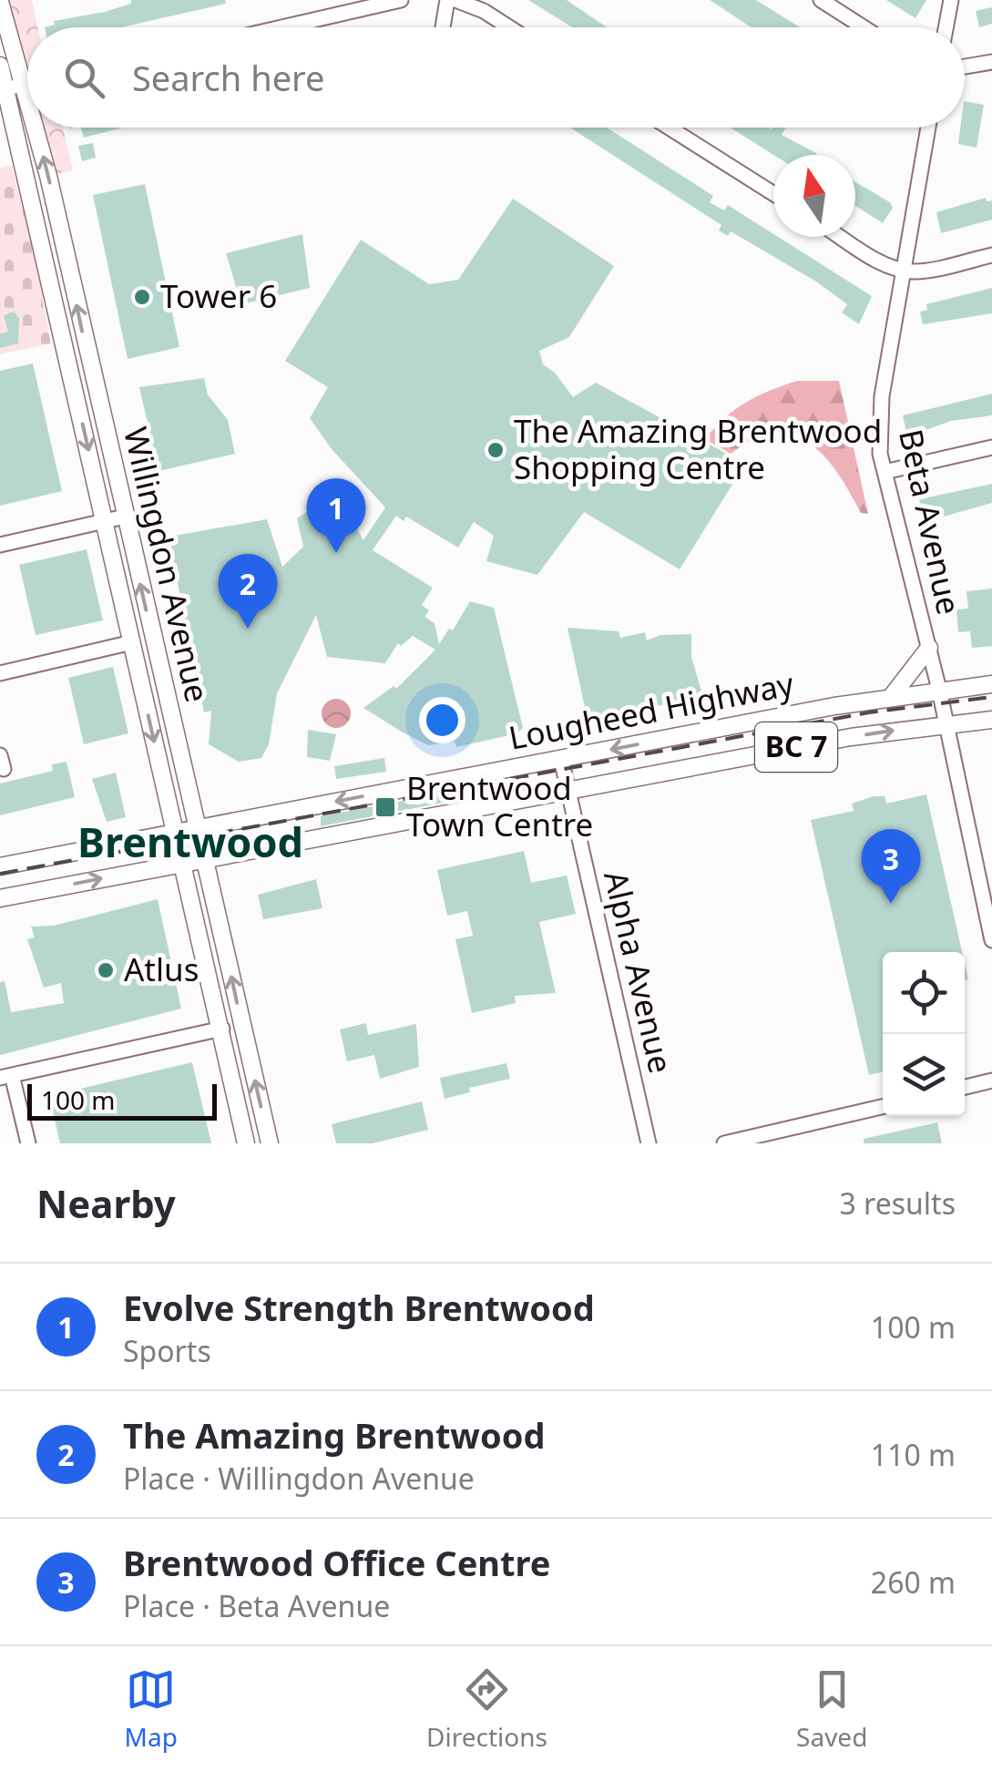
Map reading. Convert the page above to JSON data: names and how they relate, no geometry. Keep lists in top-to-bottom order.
{
  "streets": {
    "main road": ["Willingdon Avenue", "Lougheed Highway", "BC 7"],
    "street": ["Beta Avenue", "Alpha Avenue"]
  },
  "crossings": [
    ["Beta Avenue", "Lougheed Highway"],
    ["Willingdon Avenue", "Lougheed Highway"],
    ["Lougheed Highway", "Alpha Avenue"]
  ],
  "districts": ["Brentwood"],
  "places": {
    "other": ["Tower 6", "The Amazing Brentwood Shopping Centre", "Atlus"],
    "transit": ["Brentwood Town Centre"]
  },
  "scale_bar": "100 m",
  "north": "top",
  "page": {
    "search": "Search here",
    "pins": ["1", "2", "3"],
    "scale": "100 m",
    "heading": ["Nearby", "3 results"],
    "list": [
      {
        "mark": "1",
        "name": "Evolve Strength Brentwood",
        "note": "Sports",
        "value": "100 m"
      },
      {
        "mark": "2",
        "name": "The Amazing Brentwood",
        "note": "Place · Willingdon Avenue",
        "value": "110 m"
      },
      {
        "mark": "3",
        "name": "Brentwood Office Centre",
        "note": "Place · Beta Avenue",
        "value": "260 m"
      }
    ],
    "nav": ["Map", "Directions", "Saved"]
  }
}
